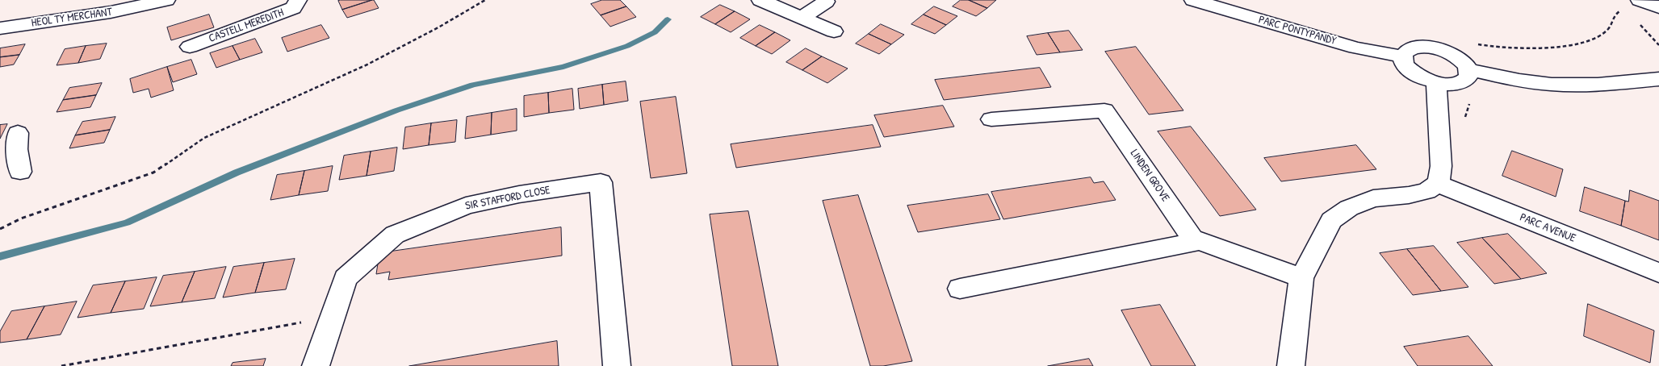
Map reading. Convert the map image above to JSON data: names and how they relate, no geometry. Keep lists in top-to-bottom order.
{
  "streets": {
    "street": [
      "HEOL TY MERCHANT",
      "CASTELL MEREDITH",
      "PARC PONTYPANDY",
      "LINDEN GROVE",
      "SIR STAFFORD CLOSE",
      "PARC AVENUE"
    ]
  }
}
